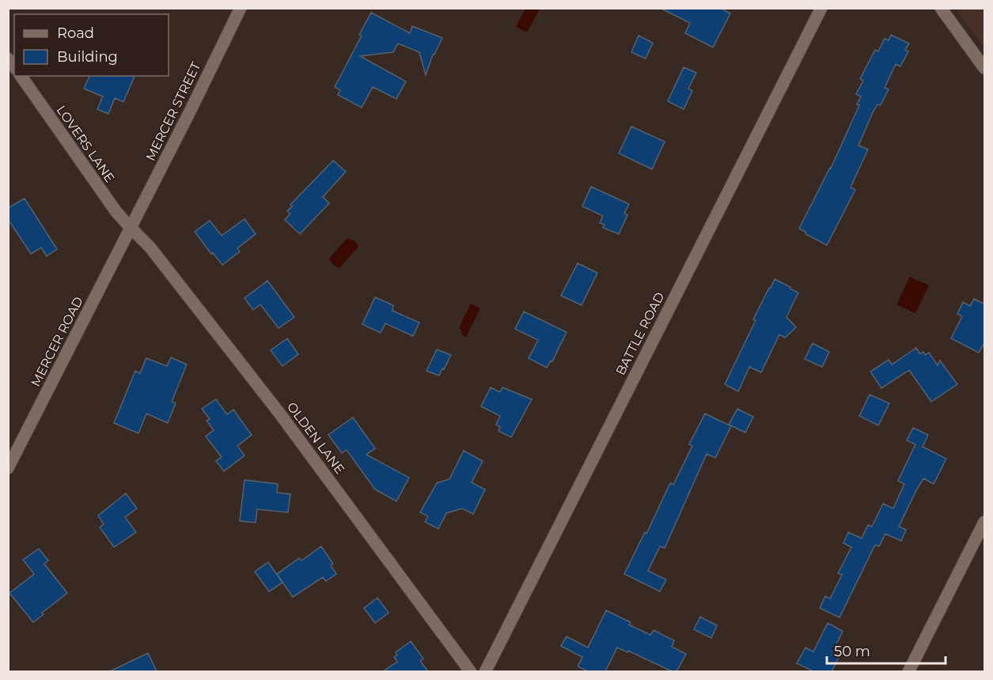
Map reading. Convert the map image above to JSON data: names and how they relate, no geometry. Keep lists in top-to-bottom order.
{
  "streets": {
    "street": [
      "MERCER STREET",
      "LOVERS LANE",
      "BATTLE ROAD",
      "MERCER ROAD",
      "OLDEN LANE"
    ]
  },
  "crossings": [
    ["MERCER STREET", "LOVERS LANE"],
    ["MERCER STREET", "MERCER ROAD"],
    ["MERCER STREET", "OLDEN LANE"],
    ["LOVERS LANE", "MERCER ROAD"],
    ["LOVERS LANE", "OLDEN LANE"],
    ["MERCER ROAD", "OLDEN LANE"]
  ],
  "legend": ["Road", "Building"],
  "scale_bar": "50 m"
}
